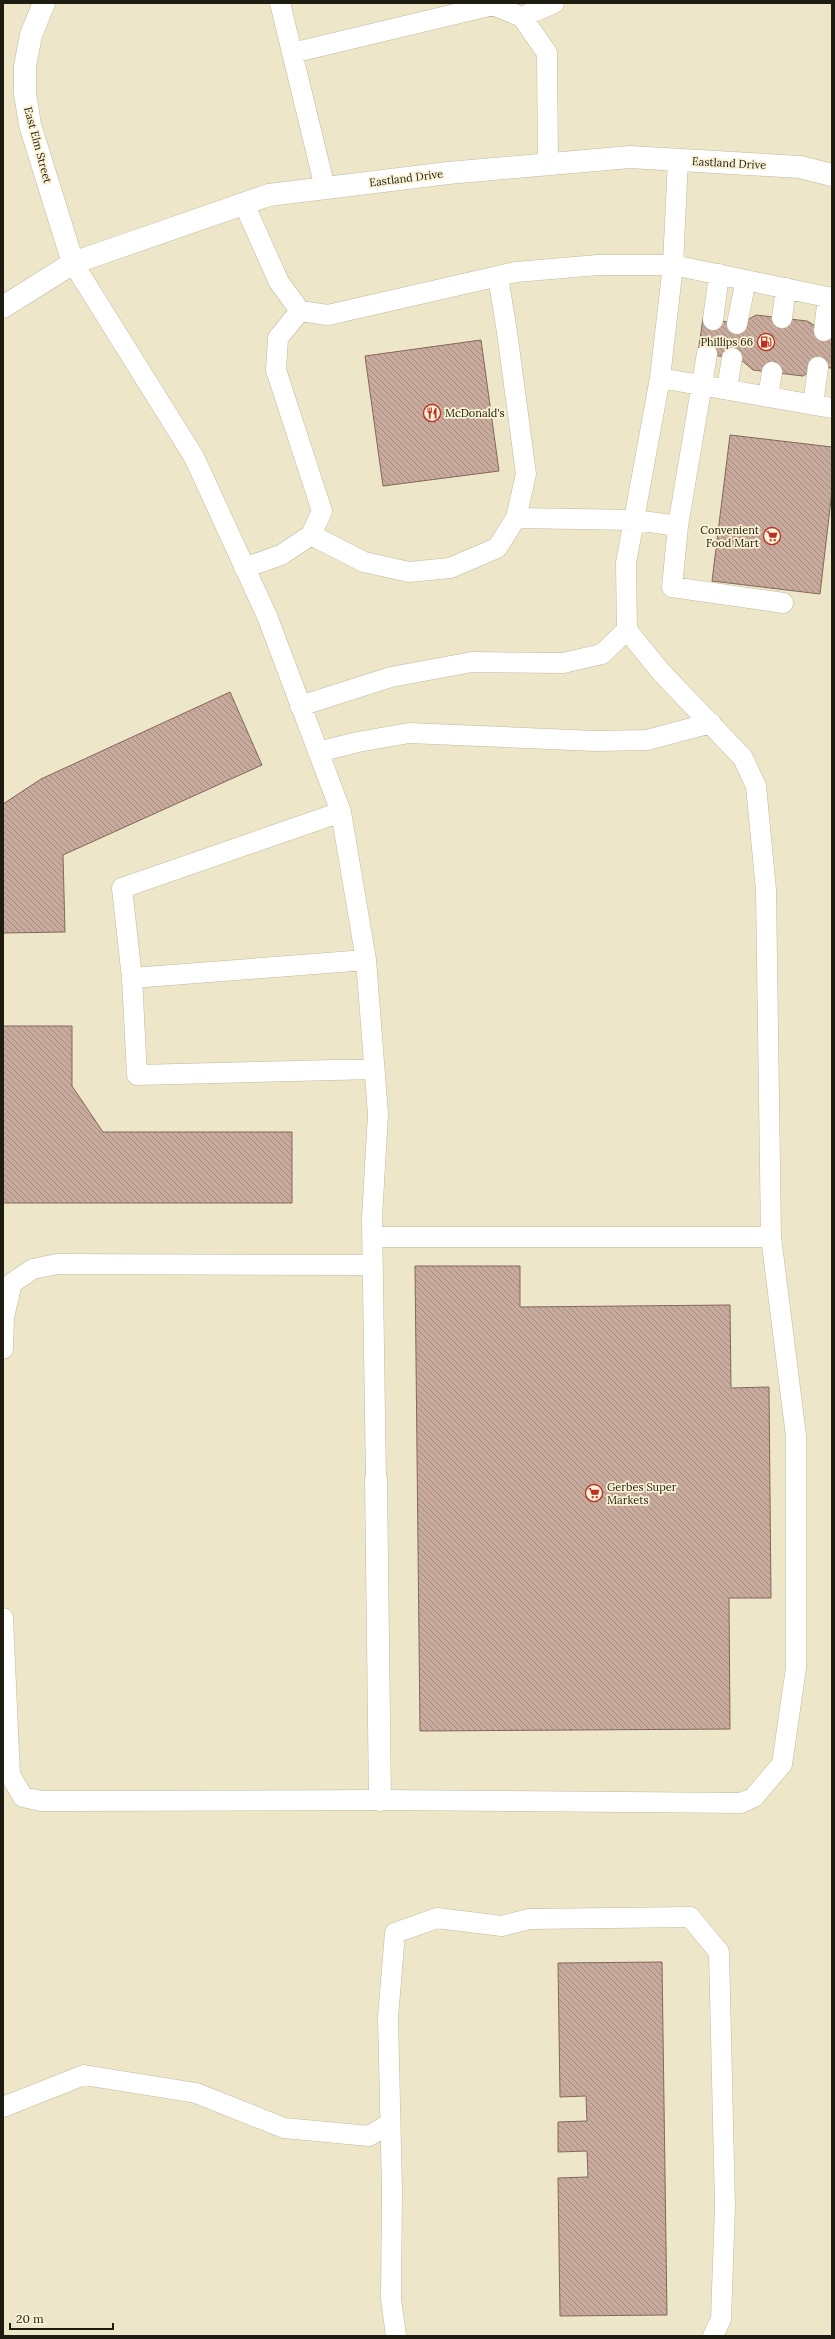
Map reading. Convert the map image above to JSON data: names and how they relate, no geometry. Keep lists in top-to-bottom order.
{
  "streets": {
    "main road": ["East Elm Street", "Eastland Drive"]
  },
  "crossings": [
    ["East Elm Street", "Eastland Drive"]
  ],
  "places": {
    "fuel station": ["Phillips 66"],
    "restaurant": ["McDonald's"],
    "supermarket": ["Convenient Food Mart", "Gerbes Super Markets"]
  },
  "scale_bar": "20 m"
}
